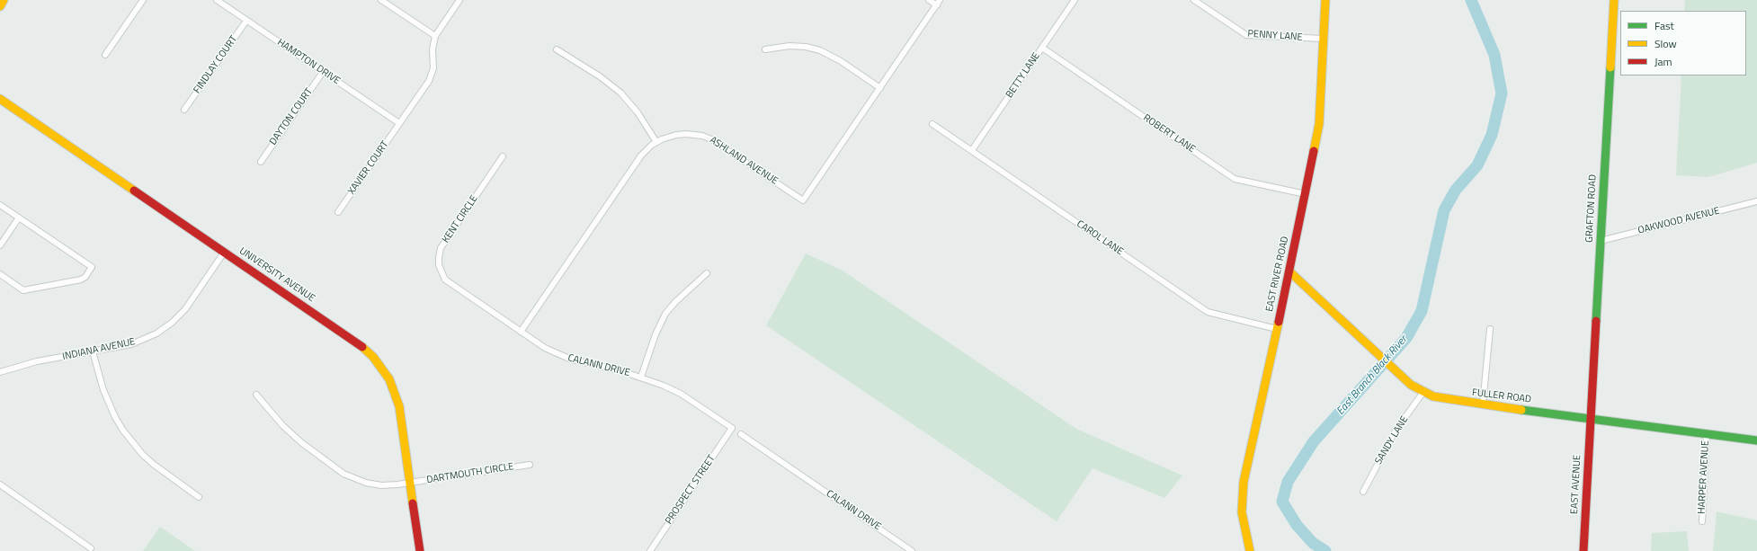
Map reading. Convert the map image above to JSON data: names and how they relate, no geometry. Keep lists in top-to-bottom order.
{
  "streets": {
    "street": [
      "PENNY LANE",
      "HAMPTON DRIVE",
      "FINDLAY COURT",
      "BETTY LANE",
      "DAYTON COURT",
      "ROBERT LANE",
      "ASHLAND AVENUE",
      "XAVIER COURT",
      "GRAFTON ROAD",
      "KENT CIRCLE",
      "OAKWOOD AVENUE",
      "CAROL LANE",
      "EAST RIVER ROAD",
      "UNIVERSITY AVENUE",
      "INDIANA AVENUE",
      "CALANN DRIVE",
      "FULLER ROAD",
      "SANDY LANE",
      "DARTMOUTH CIRCLE",
      "HARPER AVENUE",
      "EAST AVENUE",
      "PROSPECT STREET"
    ]
  },
  "crossings": [
    ["PENNY LANE", "EAST RIVER ROAD"],
    ["HAMPTON DRIVE", "FINDLAY COURT"],
    ["HAMPTON DRIVE", "DAYTON COURT"],
    ["HAMPTON DRIVE", "XAVIER COURT"],
    ["BETTY LANE", "ROBERT LANE"],
    ["BETTY LANE", "CAROL LANE"],
    ["ROBERT LANE", "EAST RIVER ROAD"],
    ["ASHLAND AVENUE", "CALANN DRIVE"],
    ["GRAFTON ROAD", "OAKWOOD AVENUE"],
    ["GRAFTON ROAD", "FULLER ROAD"],
    ["GRAFTON ROAD", "EAST AVENUE"],
    ["KENT CIRCLE", "CALANN DRIVE"],
    ["CAROL LANE", "EAST RIVER ROAD"],
    ["EAST RIVER ROAD", "FULLER ROAD"],
    ["UNIVERSITY AVENUE", "INDIANA AVENUE"],
    ["UNIVERSITY AVENUE", "DARTMOUTH CIRCLE"],
    ["CALANN DRIVE", "PROSPECT STREET"],
    ["FULLER ROAD", "SANDY LANE"],
    ["FULLER ROAD", "HARPER AVENUE"],
    ["FULLER ROAD", "EAST AVENUE"]
  ],
  "water": ["East Branch Black River"],
  "legend": ["Fast", "Slow", "Jam"]
}
